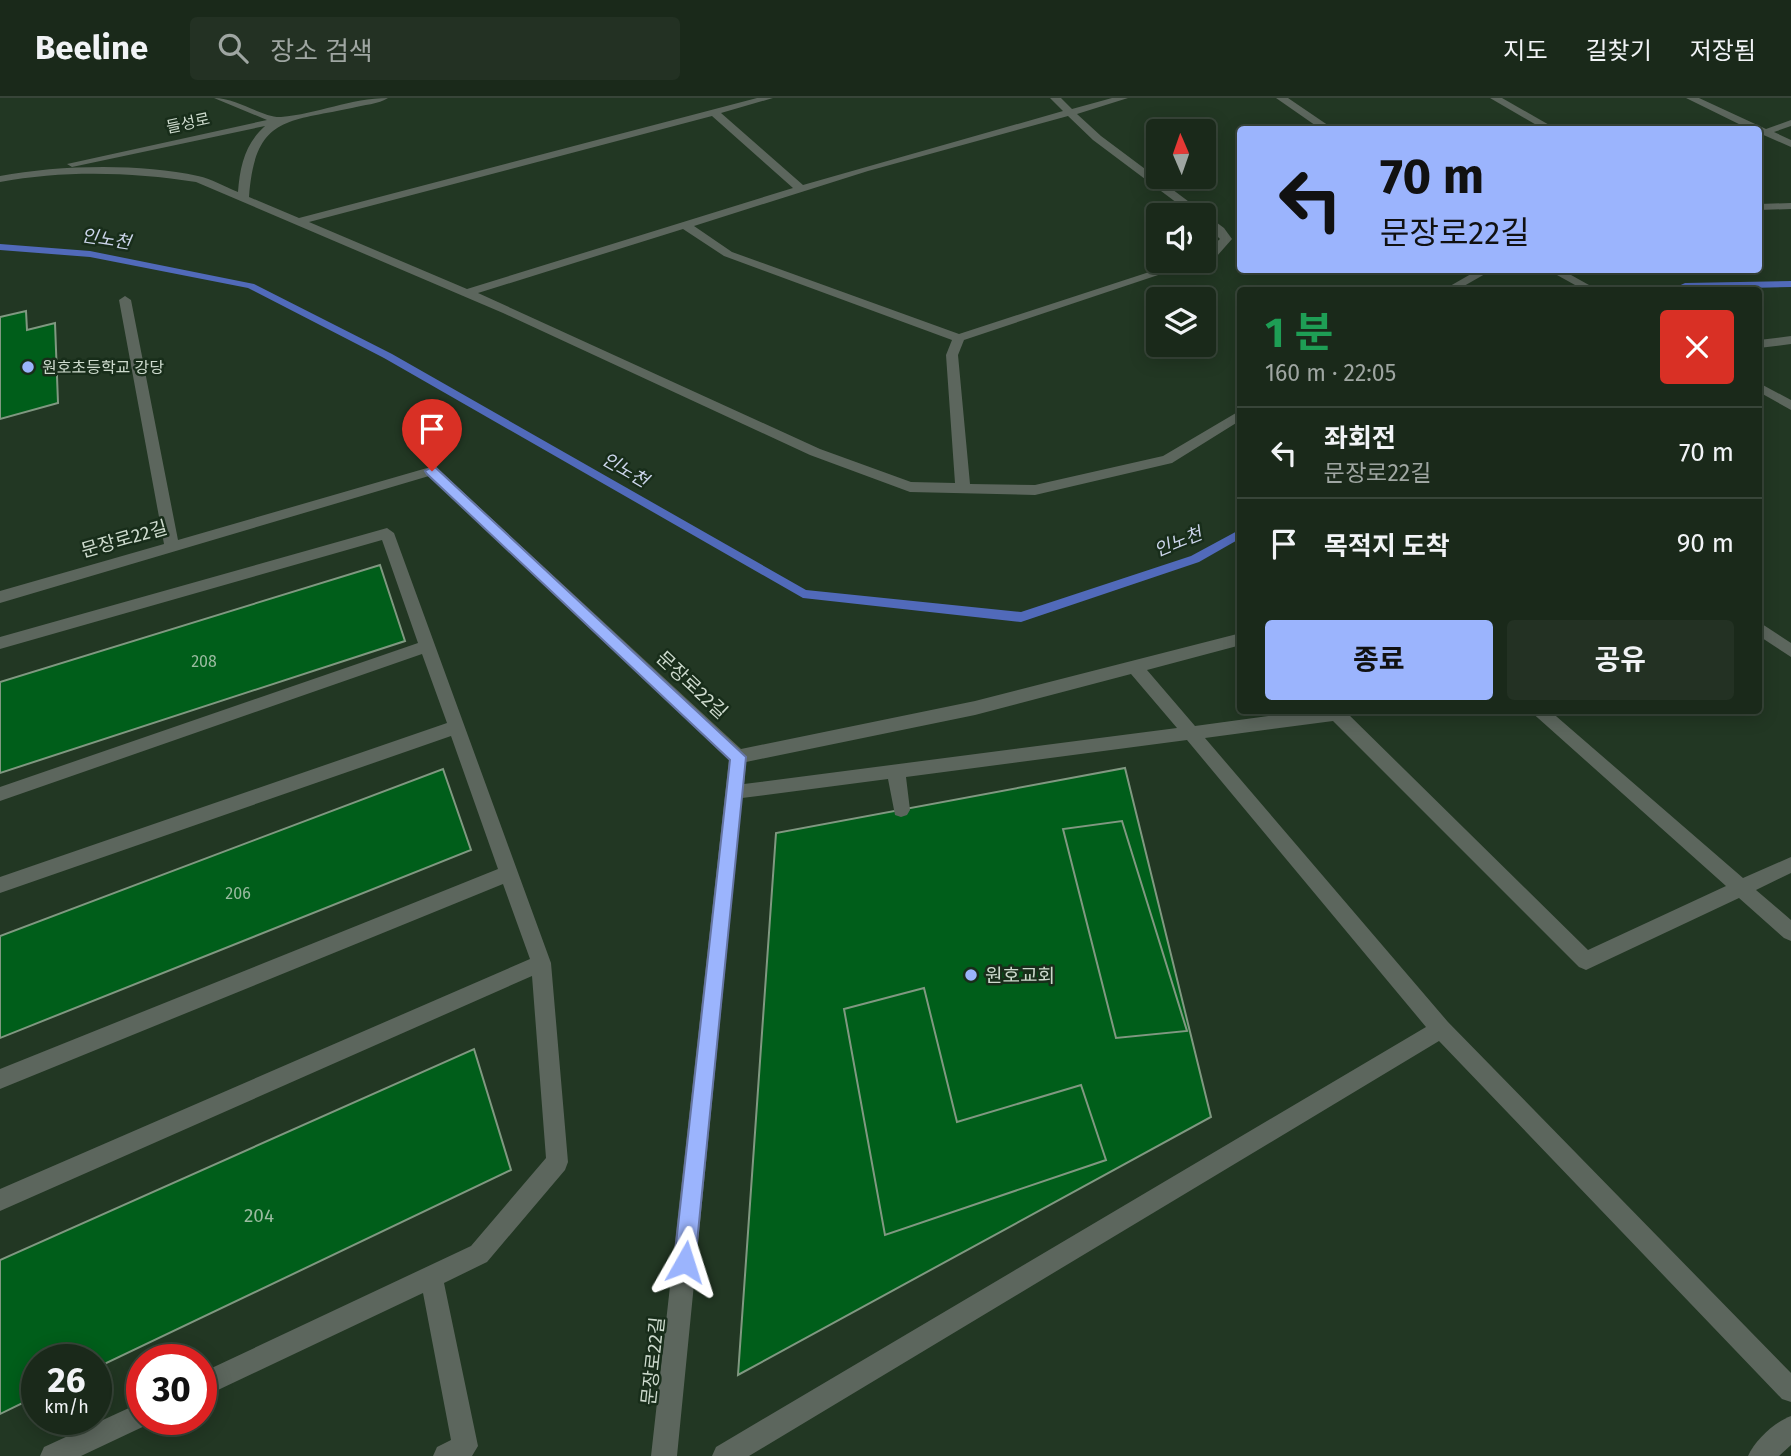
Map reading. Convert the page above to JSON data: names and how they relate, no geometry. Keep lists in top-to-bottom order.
{
  "streets": {
    "street": ["들성로", "문장로22길"]
  },
  "water": ["인노천"],
  "places": ["원호초등학교 강당", "원호교회"],
  "house_numbers": ["208", "206", "204"],
  "north": "top",
  "page": {
    "header": "Beeline",
    "search": "장소 검색",
    "nav": ["지도", "길찾기", "저장됨"],
    "turn": ["70 m", "문장로22길"],
    "heading": ["1 분", "160 m · 22:05"],
    "list": [
      {
        "name": "좌회전",
        "note": "문장로22길",
        "value": "70 m"
      },
      {
        "name": "목적지 도착",
        "value": "90 m"
      }
    ],
    "buttons": ["종료", "공유"],
    "speed": "26 km/h",
    "limit": "30"
  }
}
